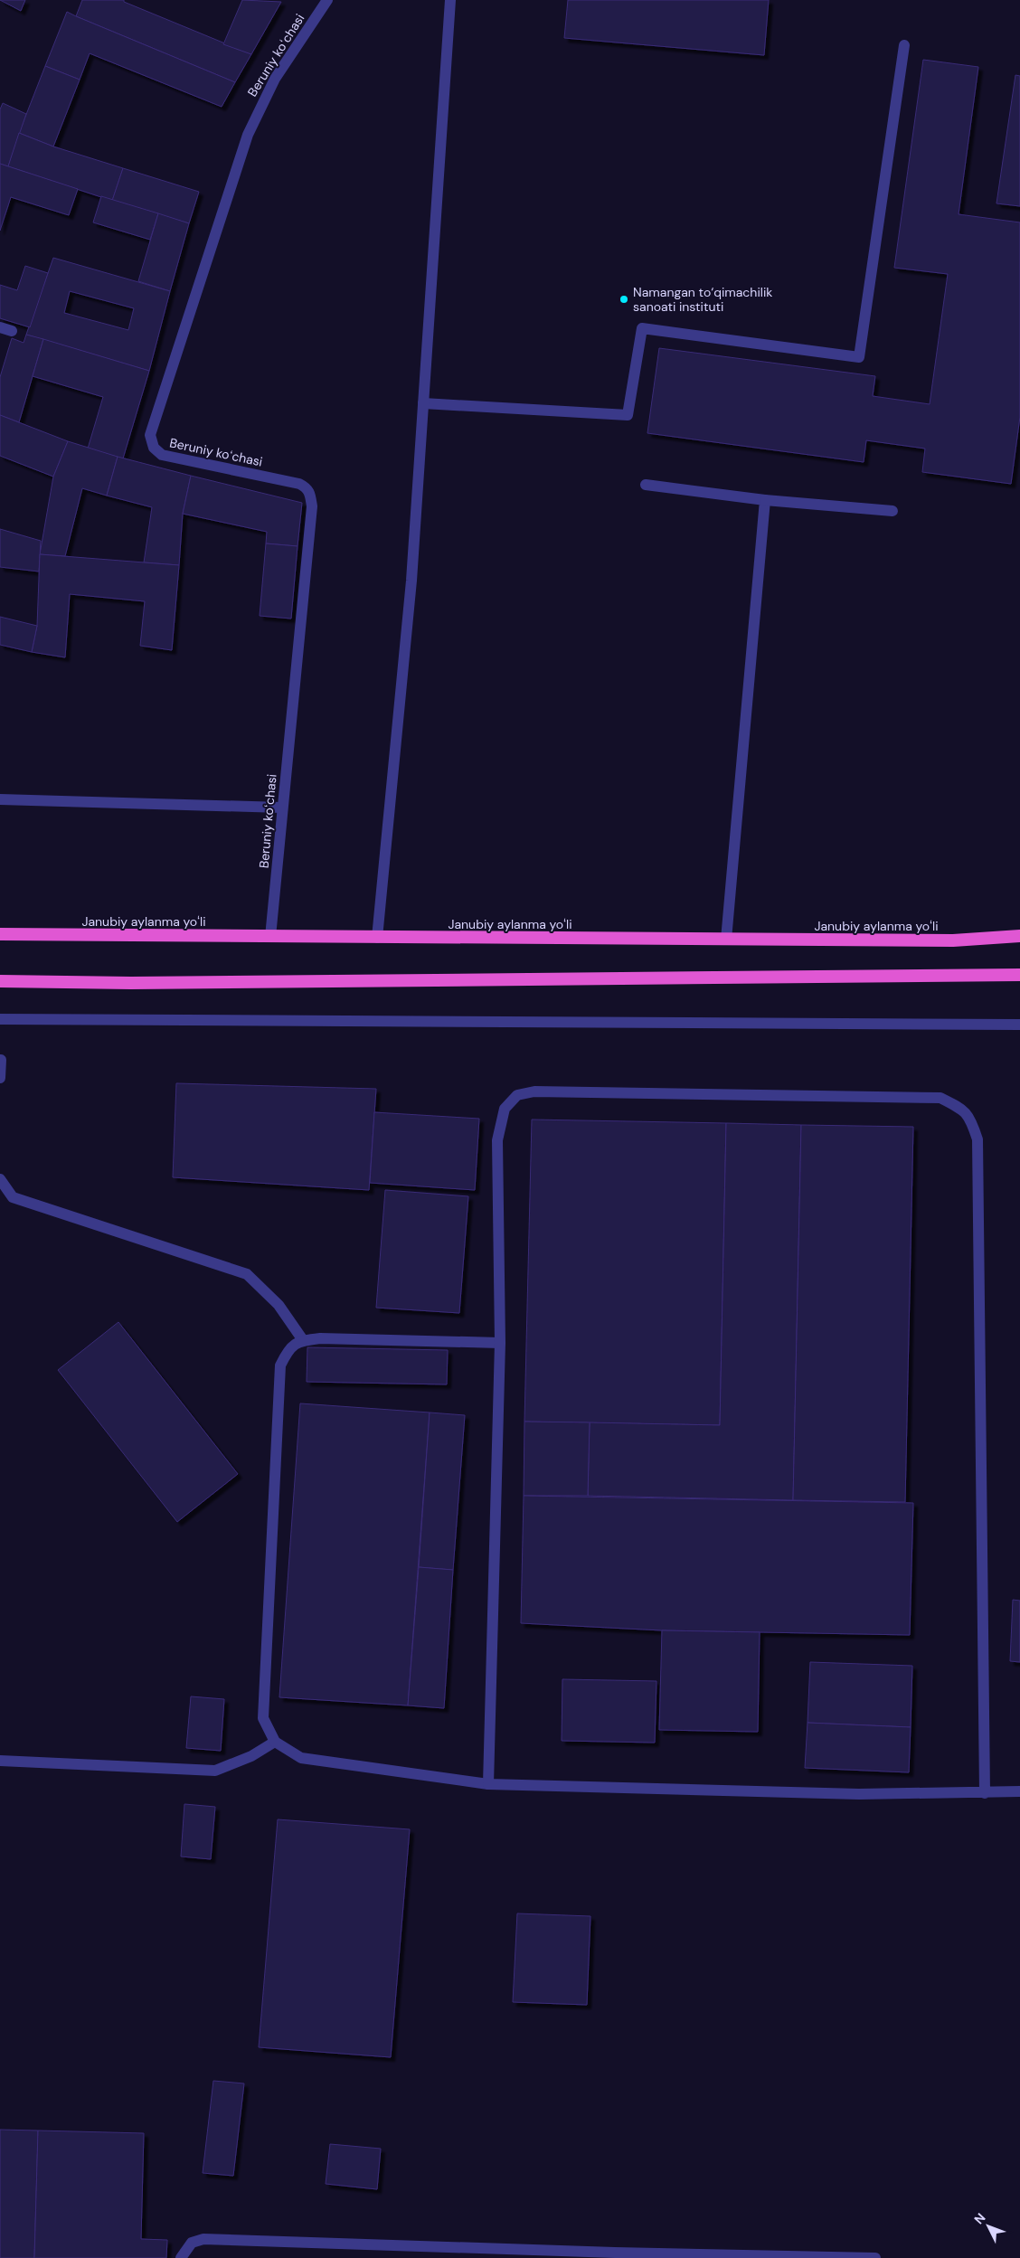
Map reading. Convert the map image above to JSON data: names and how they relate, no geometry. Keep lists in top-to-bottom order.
{
  "streets": {
    "highway": ["Janubiy aylanma yoʻli"],
    "street": ["Beruniy koʻchasi"]
  },
  "crossings": [
    ["Beruniy koʻchasi", "Janubiy aylanma yoʻli"]
  ],
  "places": ["Namangan to‘qimachilik sanoati instituti"],
  "north": "top left"
}
